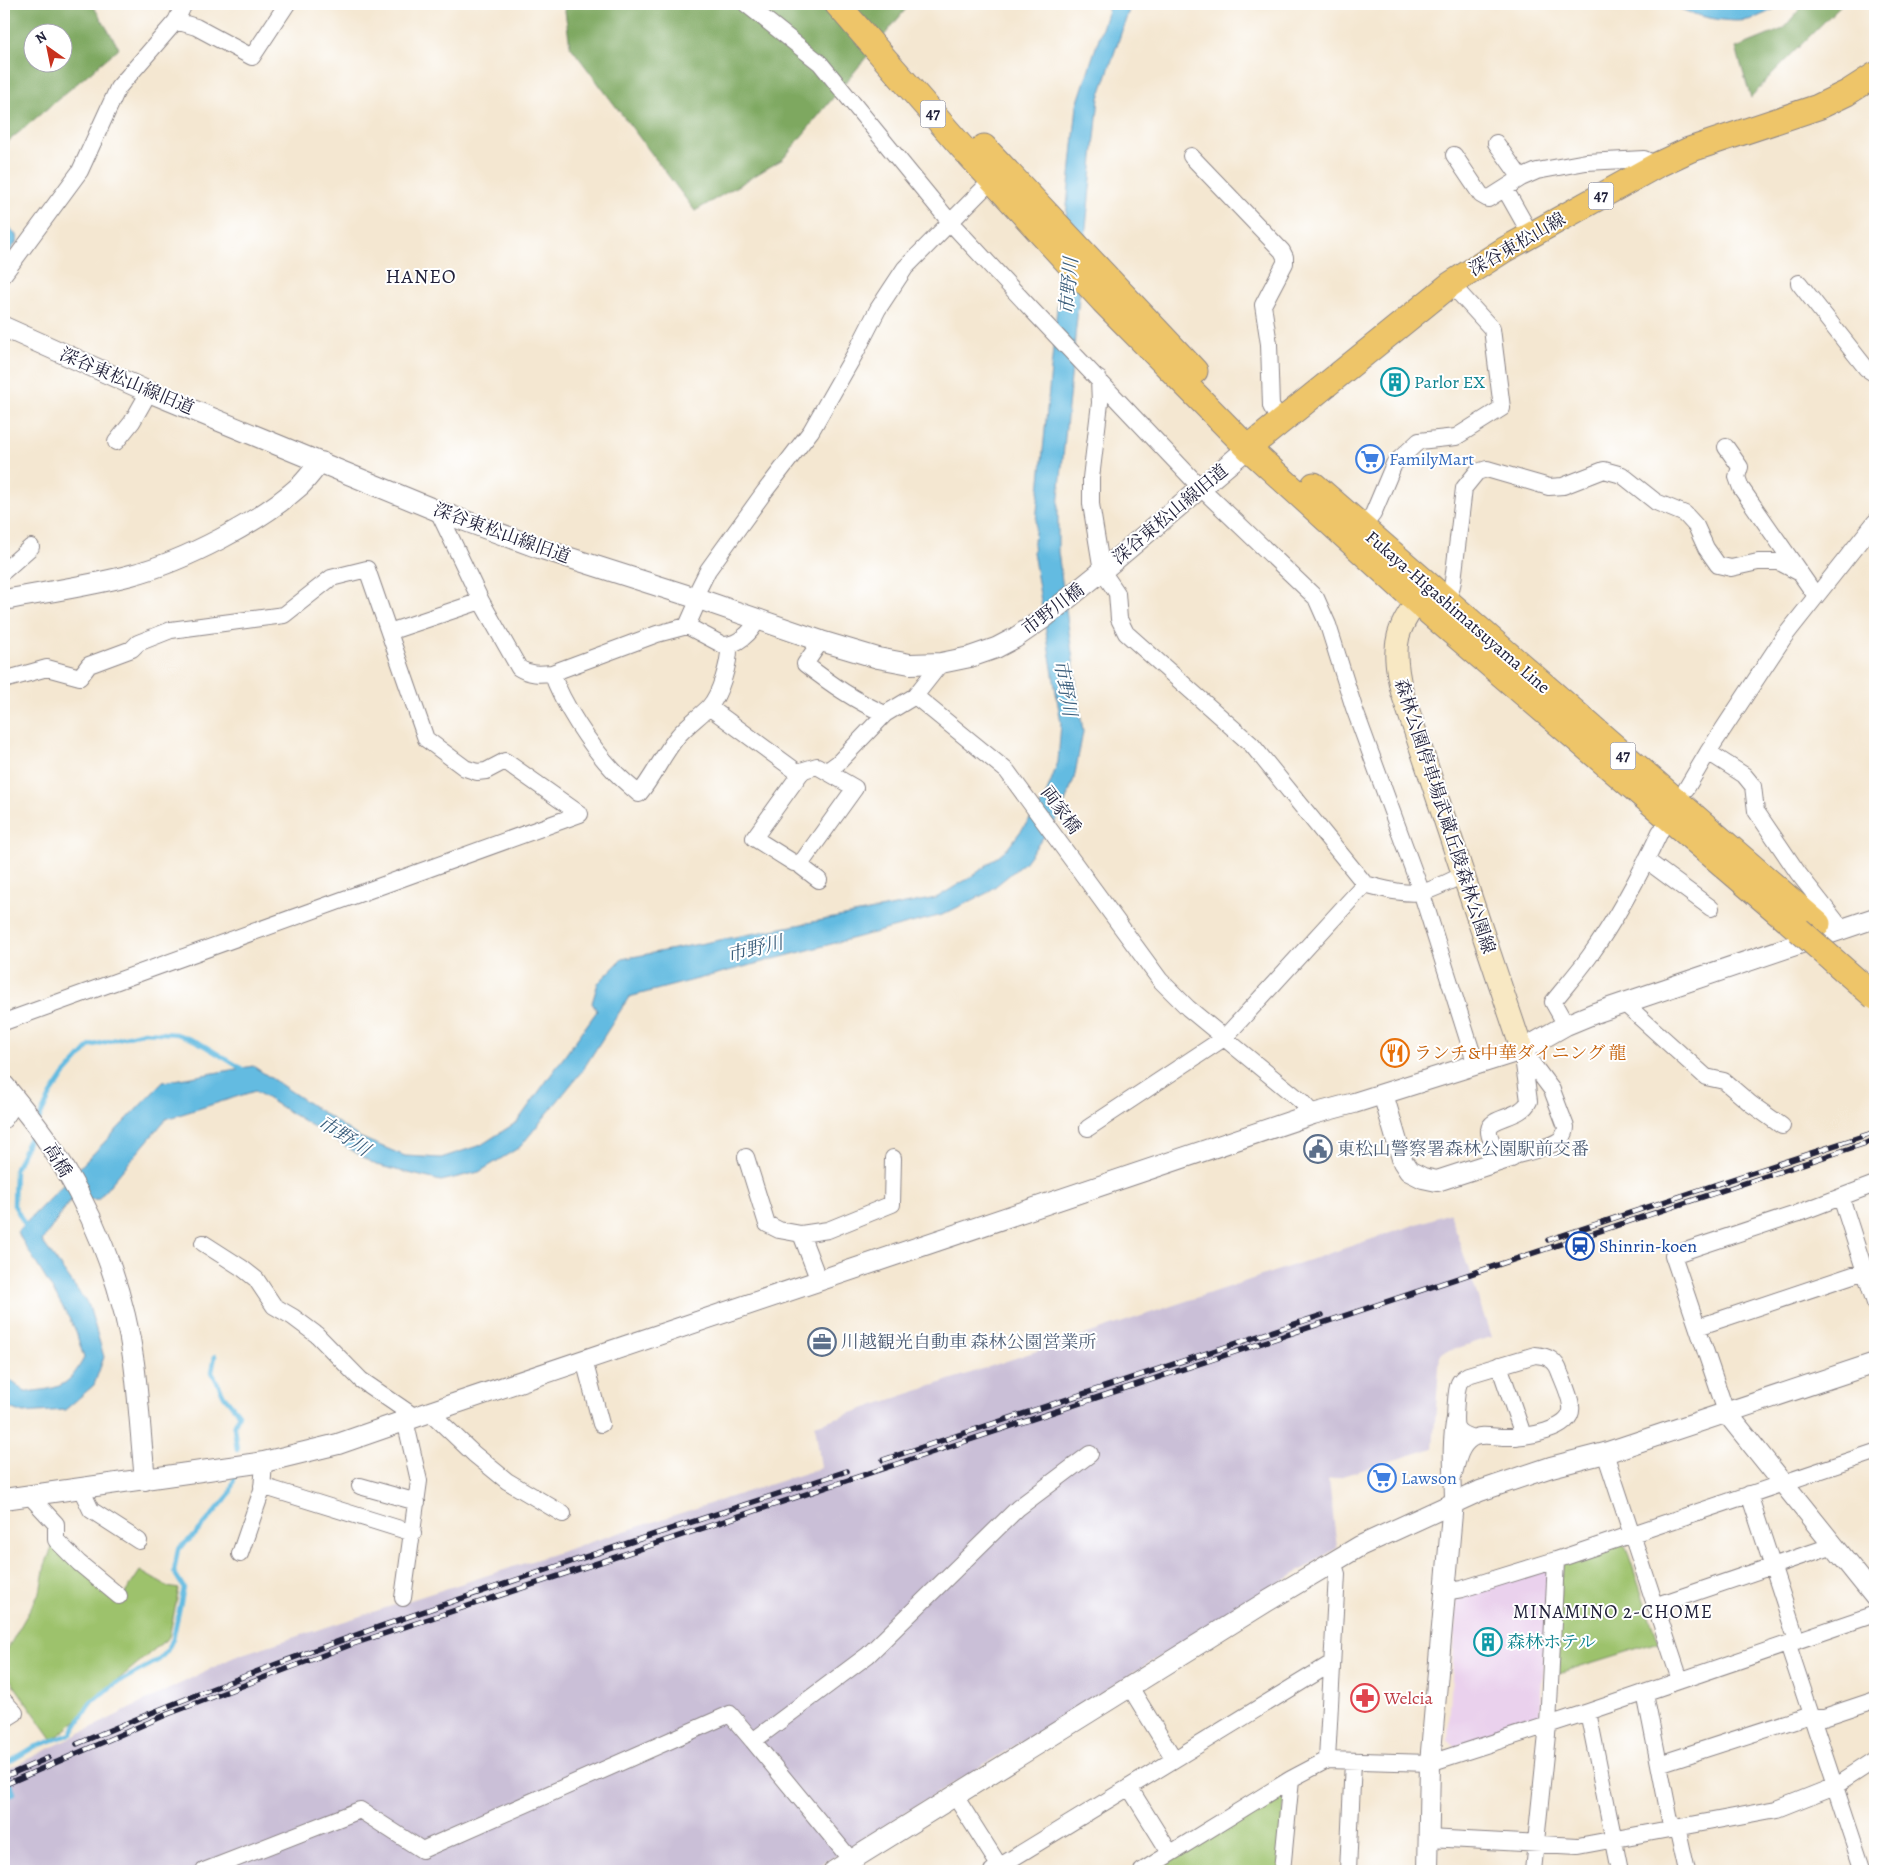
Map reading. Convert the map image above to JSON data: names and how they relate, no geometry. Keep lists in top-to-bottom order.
{
  "streets": {
    "main road": [
      "47",
      "深谷東松山線",
      "Fukaya-Higashimatsuyama Line",
      "森林公園停車場武蔵丘陵森林公園線"
    ],
    "street": [
      "深谷東松山線旧道",
      "市野川橋",
      "両家橋",
      "高橋"
    ]
  },
  "crossings": [
    ["47", "Fukaya-Higashimatsuyama Line"],
    ["深谷東松山線", "深谷東松山線旧道"],
    ["深谷東松山線", "Fukaya-Higashimatsuyama Line"],
    ["深谷東松山線旧道", "市野川橋"],
    ["深谷東松山線旧道", "Fukaya-Higashimatsuyama Line"],
    ["Fukaya-Higashimatsuyama Line", "森林公園停車場武蔵丘陵森林公園線"]
  ],
  "districts": ["HANEO", "MINAMINO 2-CHOME"],
  "water": ["市野川"],
  "places": {
    "building": ["Parlor EX", "森林ホテル"],
    "supermarket": ["FamilyMart", "Lawson"],
    "restaurant": ["ランチ&中華ダイニング 龍"],
    "public building": ["東松山警察署森林公園駅前交番"],
    "station": ["Shinrin-koen"],
    "office": ["川越観光自動車 森林公園営業所"],
    "pharmacy": ["Welcia"]
  },
  "north": "top left"
}
